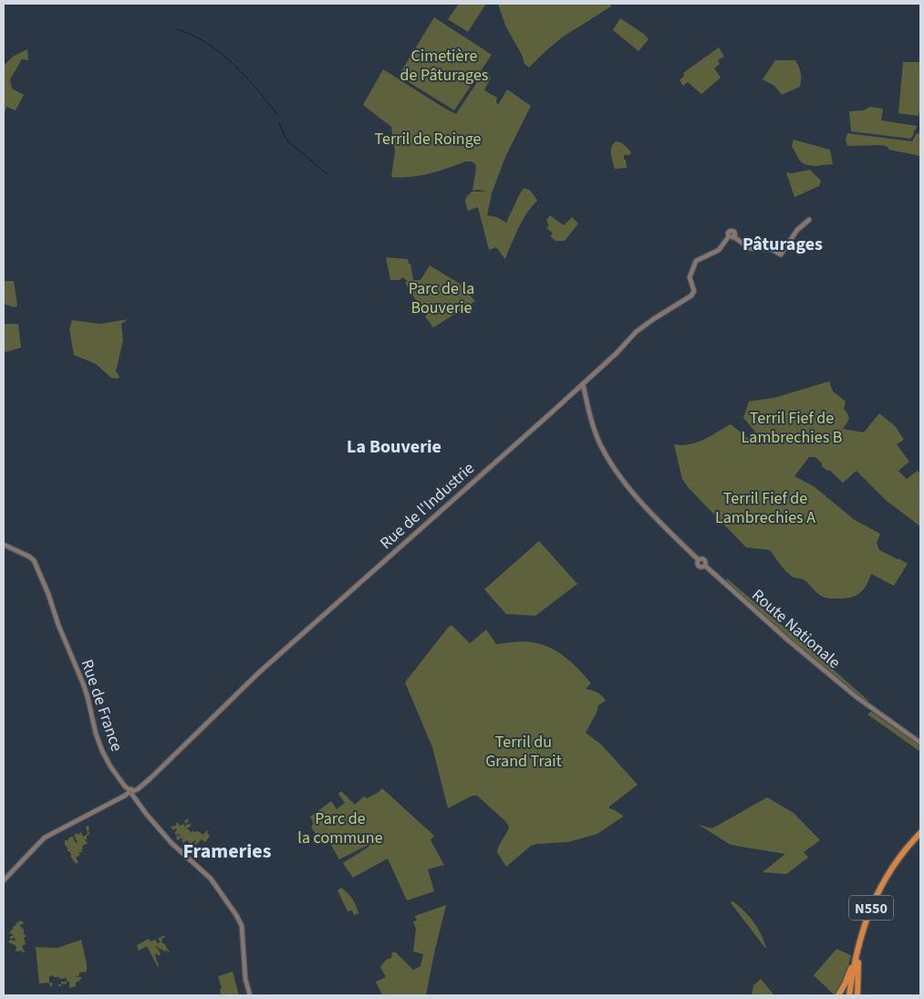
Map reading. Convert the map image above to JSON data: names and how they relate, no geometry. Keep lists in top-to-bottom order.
{
  "streets": {
    "highway": ["N550"],
    "main road": ["Rue de l'Industrie", "Route Nationale", "Rue de France"]
  },
  "crossings": [
    ["Rue de l'Industrie", "Route Nationale"],
    ["Rue de l'Industrie", "Rue de France"]
  ],
  "districts": ["Pâturages", "La Bouverie", "Frameries"],
  "parks": [
    "Cimetière de Pâturages",
    "Terril de Roinge",
    "Parc de la Bouverie",
    "Terril Fief de Lambrechies B",
    "Terril Fief de Lambrechies A",
    "Terril du Grand Trait",
    "Parc de la commune"
  ]
}
